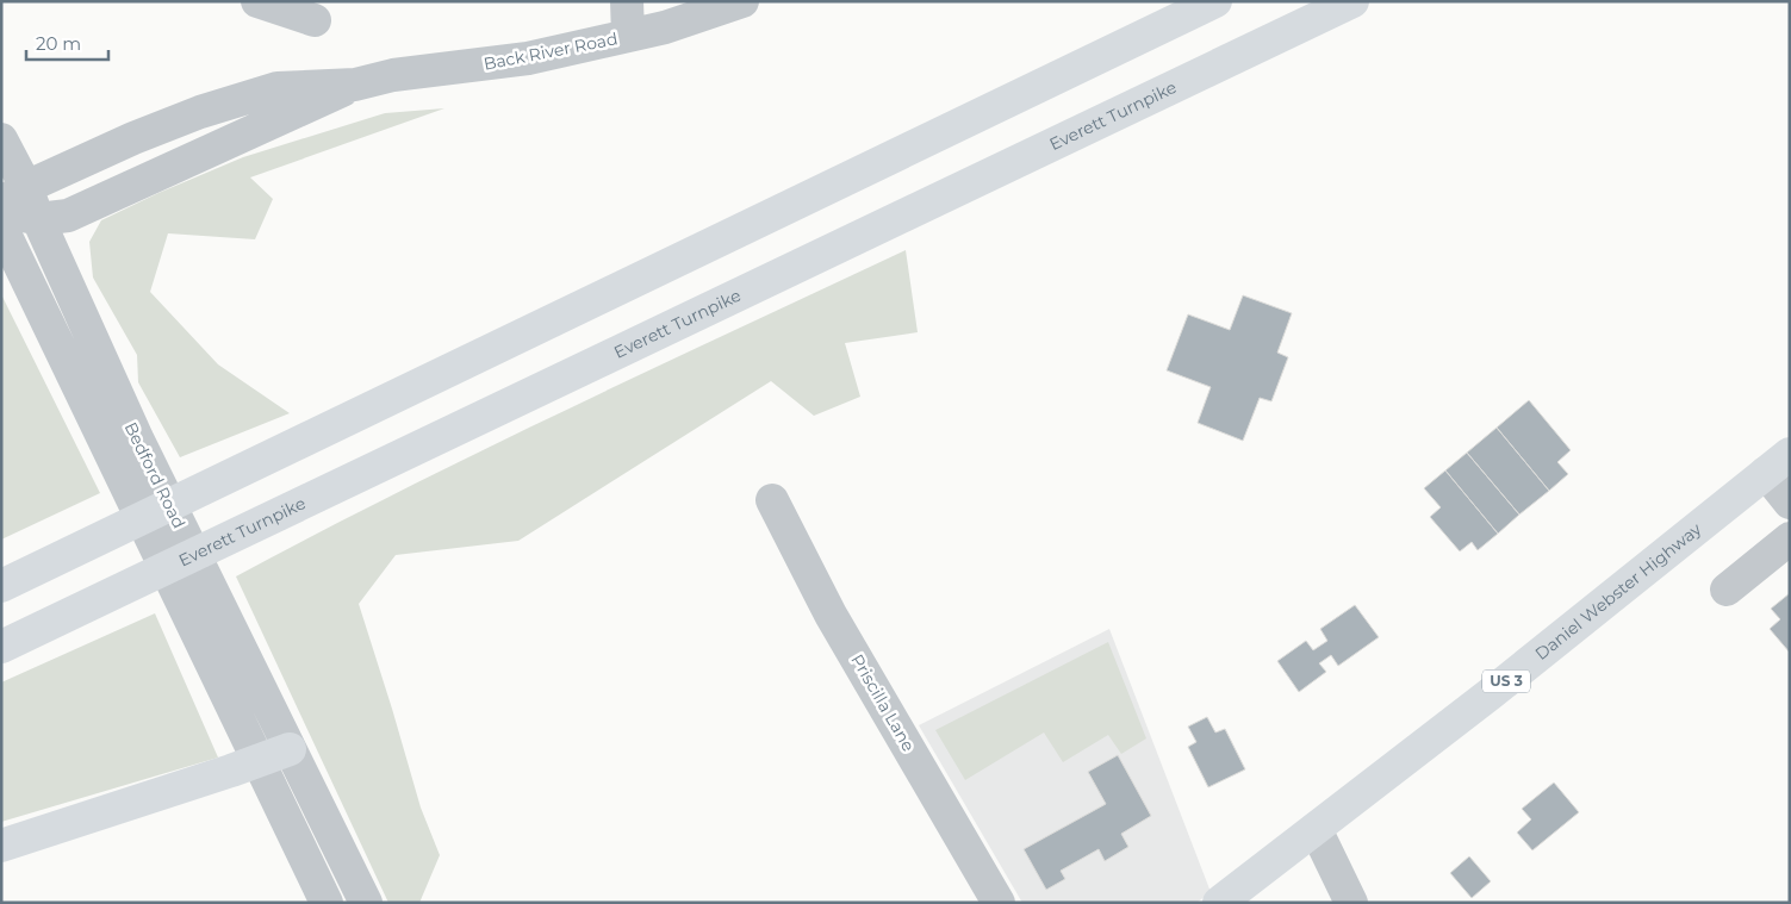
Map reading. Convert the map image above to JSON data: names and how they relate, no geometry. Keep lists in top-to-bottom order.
{
  "streets": {
    "main road": ["Everett Turnpike", "Daniel Webster Highway", "US 3"],
    "street": ["Back River Road", "Bedford Road", "Priscilla Lane"]
  },
  "crossings": [
    ["Back River Road", "Bedford Road"]
  ],
  "scale_bar": "20 m"
}
